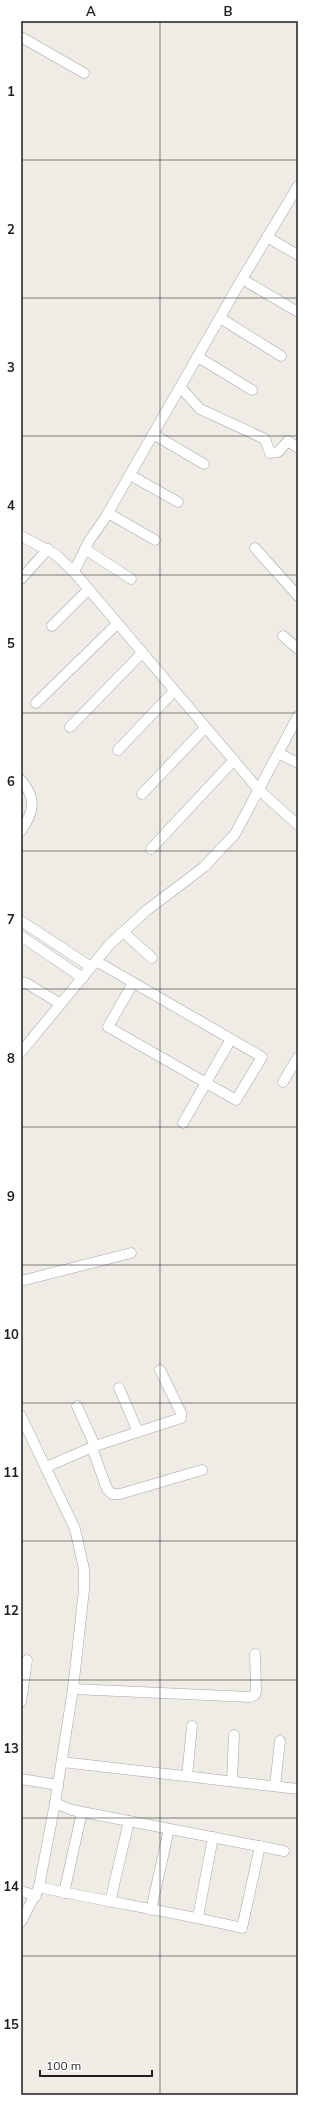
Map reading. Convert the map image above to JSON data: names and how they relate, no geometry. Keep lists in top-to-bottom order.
{
  "scale_bar": "100 m",
  "grid": {
    "columns": ["A", "B"],
    "rows": [
      "1",
      "2",
      "3",
      "4",
      "5",
      "6",
      "7",
      "8",
      "9",
      "10",
      "11",
      "12",
      "13",
      "14",
      "15"
    ]
  }
}
